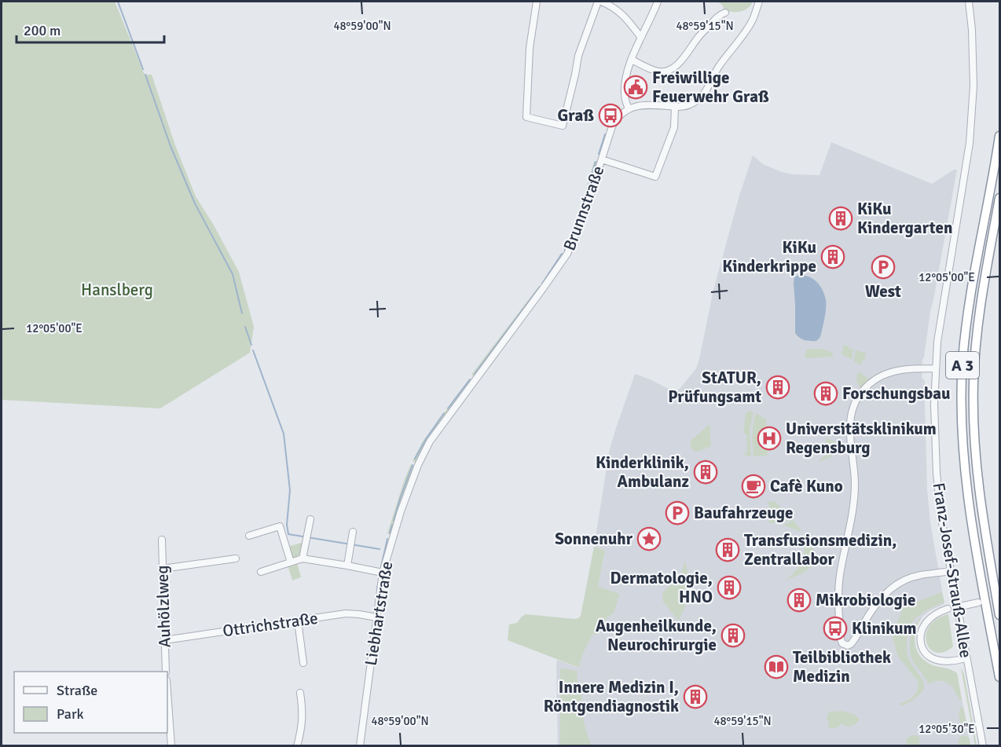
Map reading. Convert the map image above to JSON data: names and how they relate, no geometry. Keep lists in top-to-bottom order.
{
  "streets": {
    "highway": ["A 3"],
    "street": [
      "Brunnstraße",
      "Franz-Josef-Strauß-Allee",
      "Auhölzlweg",
      "Liebhartstraße",
      "Ottrichstraße"
    ]
  },
  "crossings": [
    ["Brunnstraße", "Liebhartstraße"],
    ["Auhölzlweg", "Ottrichstraße"],
    ["Liebhartstraße", "Ottrichstraße"]
  ],
  "parks": ["Hanslberg"],
  "places": {
    "public building": ["Freiwillige Feuerwehr Graß"],
    "bus stop": ["Graß", "Klinikum"],
    "building": [
      "KiKu Kindergarten",
      "KiKu Kinderkrippe",
      "StATUR, Prüfungsamt",
      "Forschungsbau",
      "Kinderklinik, Ambulanz",
      "Transfusionsmedizin, Zentrallabor",
      "Dermatologie, HNO",
      "Mikrobiologie",
      "Augenheilkunde, Neurochirurgie",
      "Innere Medizin I, Röntgendiagnostik"
    ],
    "parking": ["West", "Baufahrzeuge"],
    "hospital": ["Universitätsklinikum Regensburg"],
    "cafe": ["Cafè Kuno"],
    "place": ["Sonnenuhr"],
    "library": ["Teilbibliothek Medizin"]
  },
  "legend": ["Straße", "Park"],
  "scale_bar": "200 m",
  "coordinates": [
    "48°59'00\"N",
    "48°59'15\"N",
    "12°05'00\"E",
    "12°05'30\"E"
  ]
}
